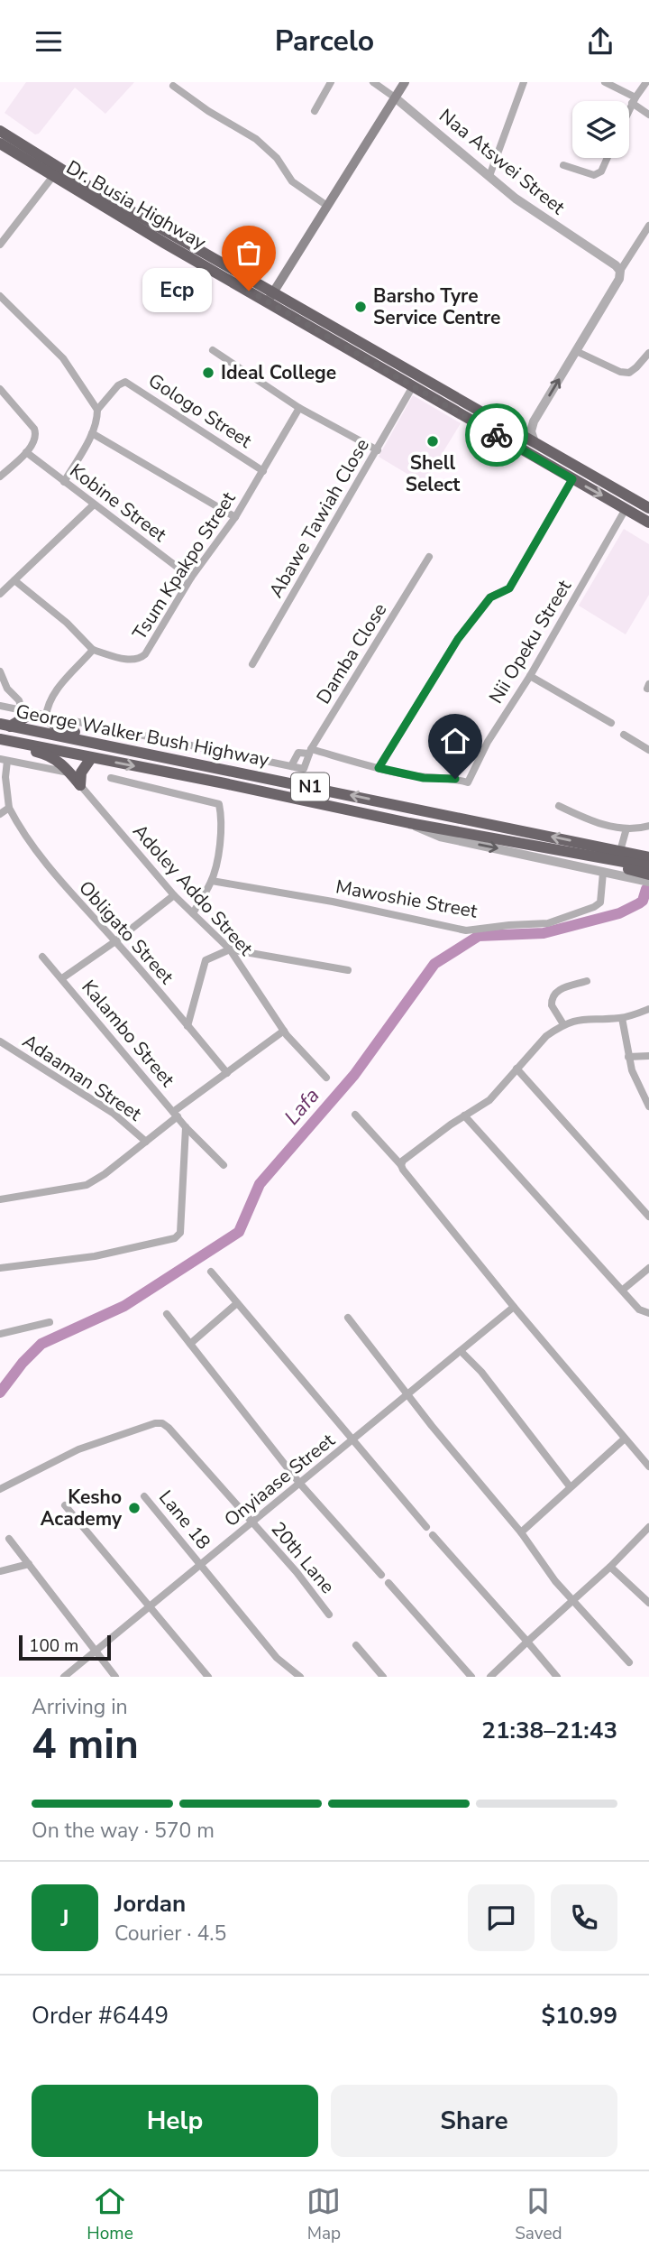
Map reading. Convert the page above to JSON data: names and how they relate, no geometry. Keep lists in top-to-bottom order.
{
  "streets": {
    "highway": ["Dr. Busia Highway", "George Walker Bush Highway", "N1"],
    "street": [
      "Naa Atswei Street",
      "Gologo Street",
      "Kobine Street",
      "Abawe Tawiah Close",
      "Tsum Kpakpo Street",
      "Nii Opeku Street",
      "Damba Close",
      "Adoley Addo Street",
      "Mawoshie Street",
      "Obligato Street",
      "Kalambo Street",
      "Adaaman Street",
      "Onyiaase Street",
      "Lane 18",
      "20th Lane"
    ]
  },
  "crossings": [
    ["Dr. Busia Highway", "Abawe Tawiah Close"],
    ["Dr. Busia Highway", "Nii Opeku Street"],
    ["Gologo Street", "Kobine Street"],
    ["Gologo Street", "Tsum Kpakpo Street"],
    ["Kobine Street", "Tsum Kpakpo Street"],
    ["Nii Opeku Street", "Damba Close"],
    ["George Walker Bush Highway", "N1"],
    ["George Walker Bush Highway", "Mawoshie Street"],
    ["Adoley Addo Street", "Kalambo Street"],
    ["Obligato Street", "Kalambo Street"],
    ["Onyiaase Street", "Lane 18"],
    ["Onyiaase Street", "20th Lane"]
  ],
  "water": ["Lafa"],
  "places": [
    "Ecp",
    "Barsho Tyre Service Centre",
    "Ideal College",
    "Shell Select",
    "Kesho Academy"
  ],
  "scale_bar": "100 m",
  "page": {
    "header": "Parcelo",
    "bubble": "Ecp",
    "scale": "100 m",
    "heading": ["4 min", "Arriving in", "21:38–21:43"],
    "panel": [
      "Jordan",
      "Courier · 4.5",
      "Order #6449",
      "$10.99"
    ],
    "bar": "On the way · 570 m",
    "round": "J",
    "buttons": ["Help", "Share"],
    "tabs": ["Home", "Map", "Saved"]
  }
}
